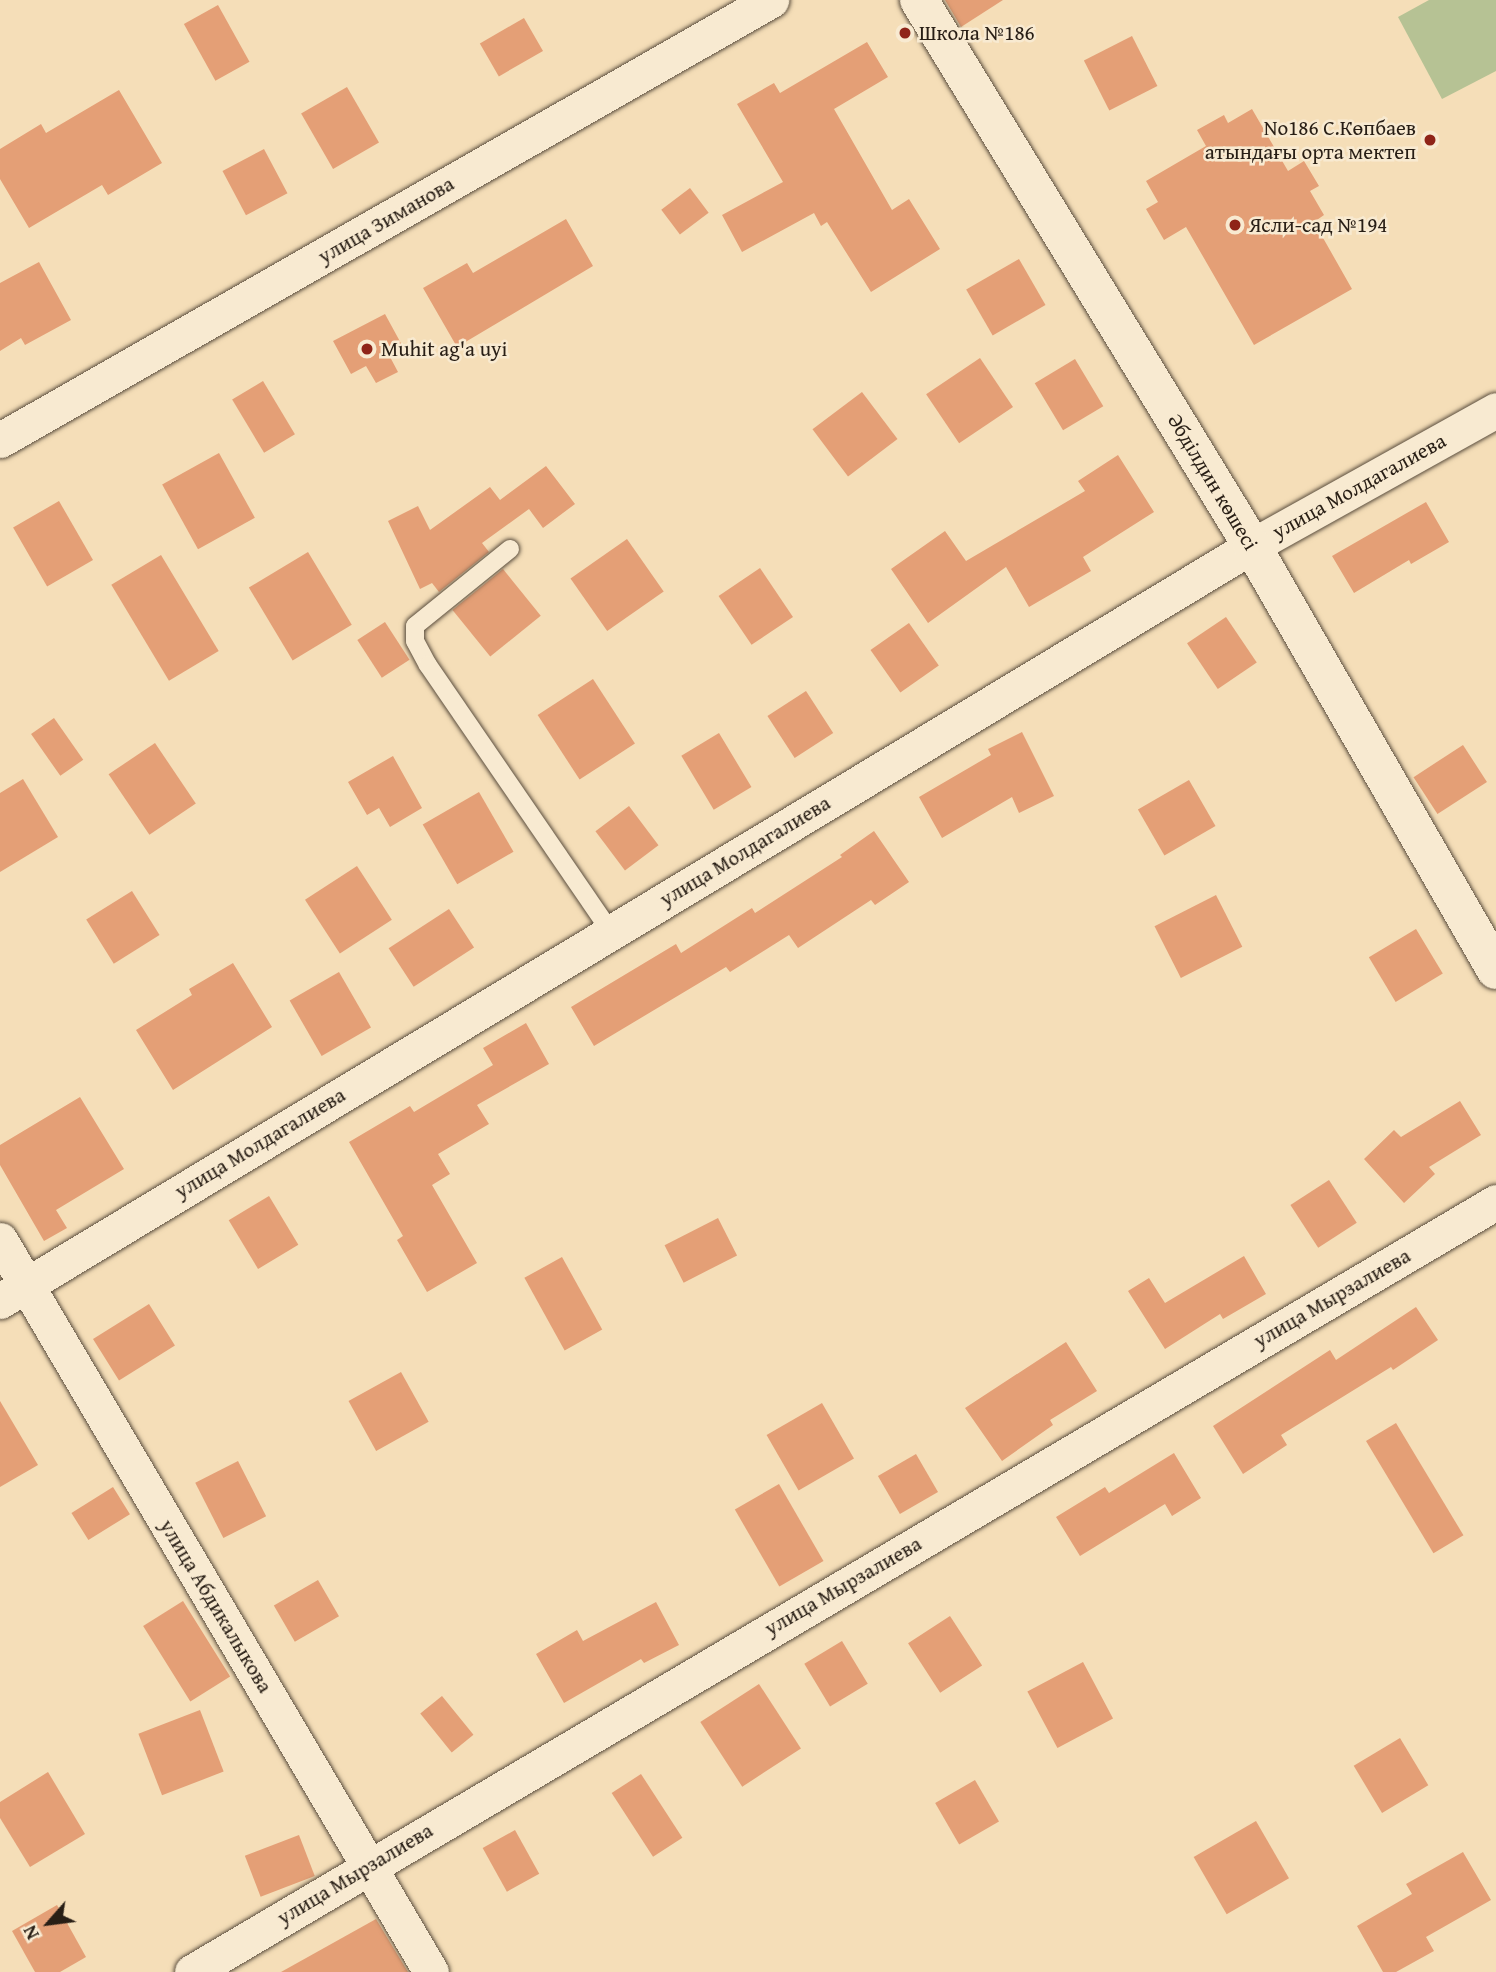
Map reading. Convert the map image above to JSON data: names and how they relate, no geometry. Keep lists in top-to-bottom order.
{
  "streets": {
    "main road": ["Әбділдин көшесі"],
    "street": [
      "улица Зиманова",
      "улица Молдагалиева",
      "улица Мырзалиева",
      "улица Абдикалыкова"
    ]
  },
  "crossings": [
    ["Әбділдин көшесі", "улица Молдагалиева"],
    ["улица Молдагалиева", "улица Абдикалыкова"],
    ["улица Мырзалиева", "улица Абдикалыкова"]
  ],
  "places": [
    "Школа №186",
    "No186 С.Көпбаев атындағы орта мектеп",
    "Ясли-сад №194",
    "Muhit ag'a uyi"
  ],
  "north": "bottom left"
}
